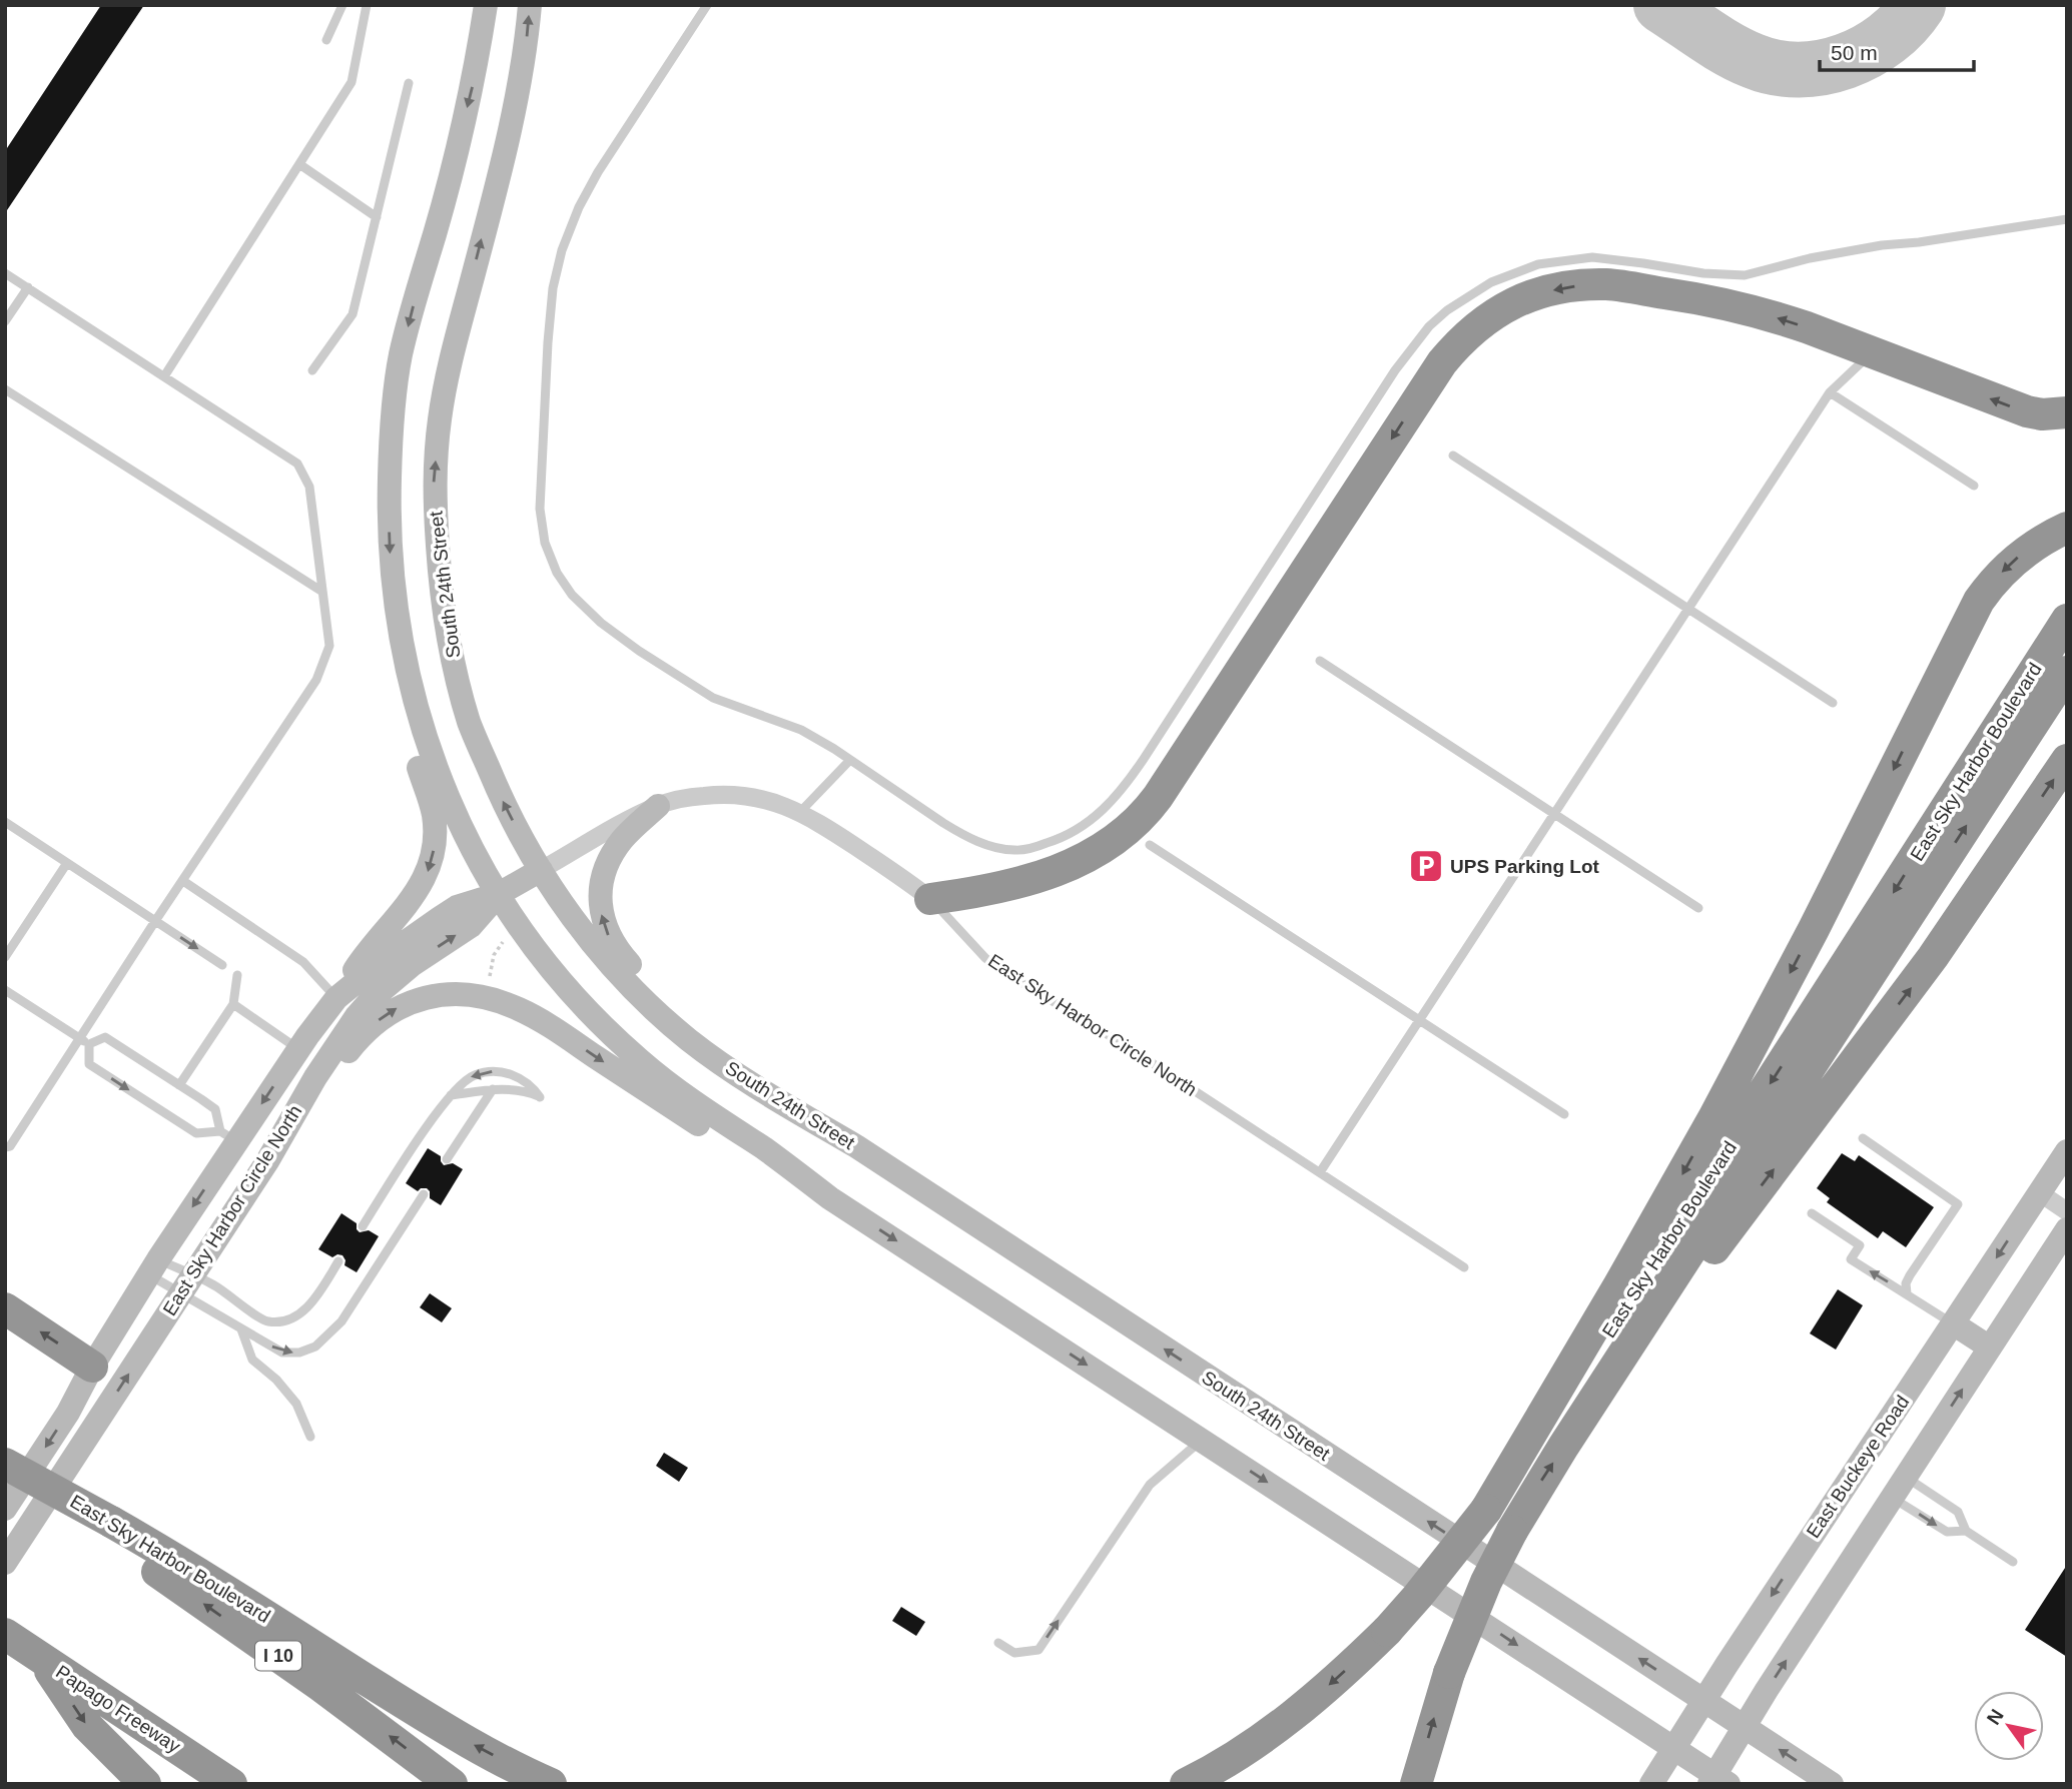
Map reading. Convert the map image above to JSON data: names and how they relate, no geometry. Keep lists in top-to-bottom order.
{
  "streets": {
    "highway": ["East Sky Harbor Boulevard", "I 10", "Papago Freeway"],
    "main road": ["South 24th Street", "East Sky Harbor Circle North", "East Buckeye Road"]
  },
  "crossings": [
    ["South 24th Street", "East Sky Harbor Circle North"],
    ["South 24th Street", "East Buckeye Road"],
    ["East Sky Harbor Boulevard", "I 10"]
  ],
  "places": {
    "parking": ["UPS Parking Lot"]
  },
  "scale_bar": "50 m",
  "north": "top left"
}
